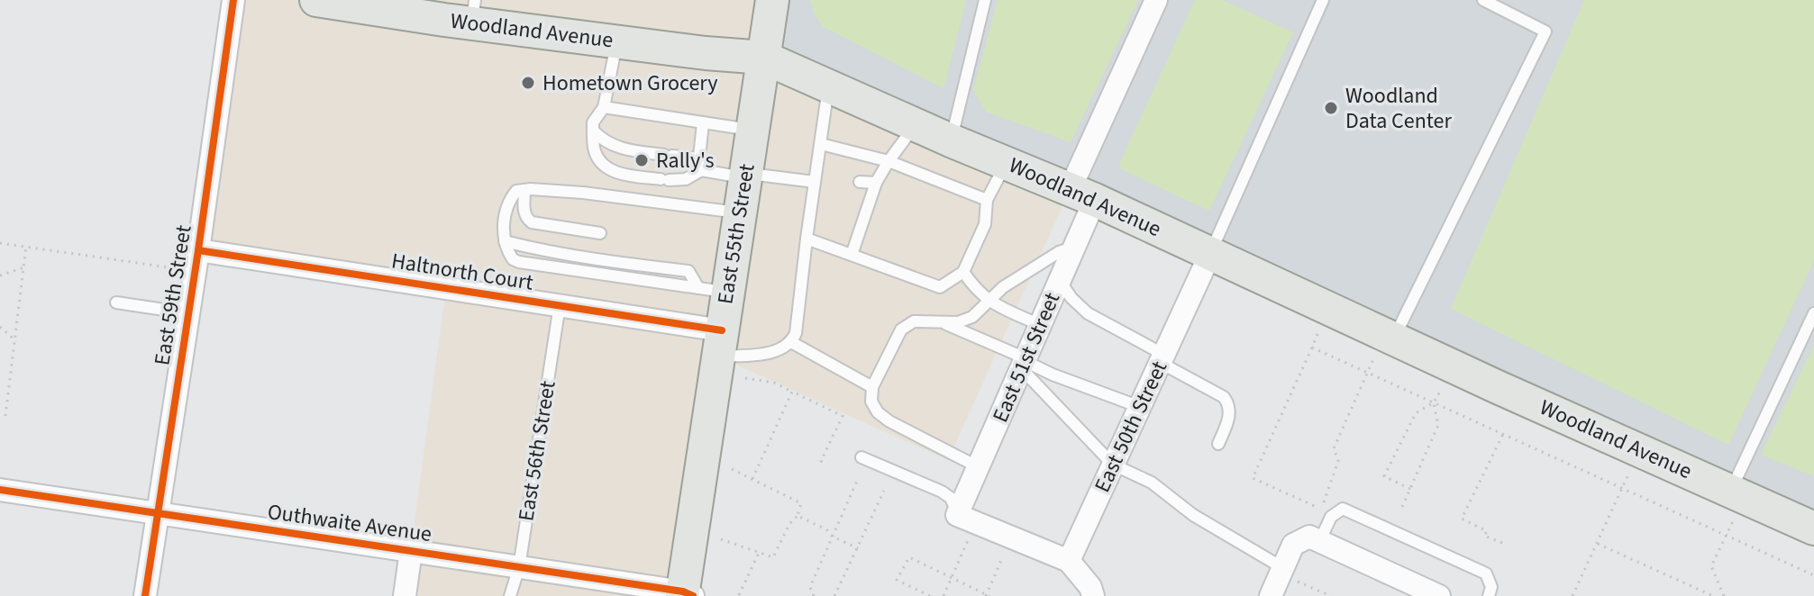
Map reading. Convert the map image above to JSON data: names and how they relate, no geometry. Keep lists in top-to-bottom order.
{
  "streets": {
    "main road": ["Woodland Avenue", "East 55th Street"],
    "street": [
      "Haltnorth Court",
      "East 59th Street",
      "East 51st Street",
      "East 50th Street",
      "Outhwaite Avenue"
    ],
    "lane": ["East 56th Street"]
  },
  "crossings": [
    ["Woodland Avenue", "East 55th Street"],
    ["Woodland Avenue", "East 51st Street"],
    ["Woodland Avenue", "East 50th Street"],
    ["East 55th Street", "Haltnorth Court"],
    ["East 55th Street", "Outhwaite Avenue"],
    ["Haltnorth Court", "East 59th Street"],
    ["Haltnorth Court", "East 56th Street"],
    ["East 59th Street", "Outhwaite Avenue"],
    ["East 56th Street", "Outhwaite Avenue"]
  ],
  "places": ["Hometown Grocery", "Woodland Data Center", "Rally's"]
}
